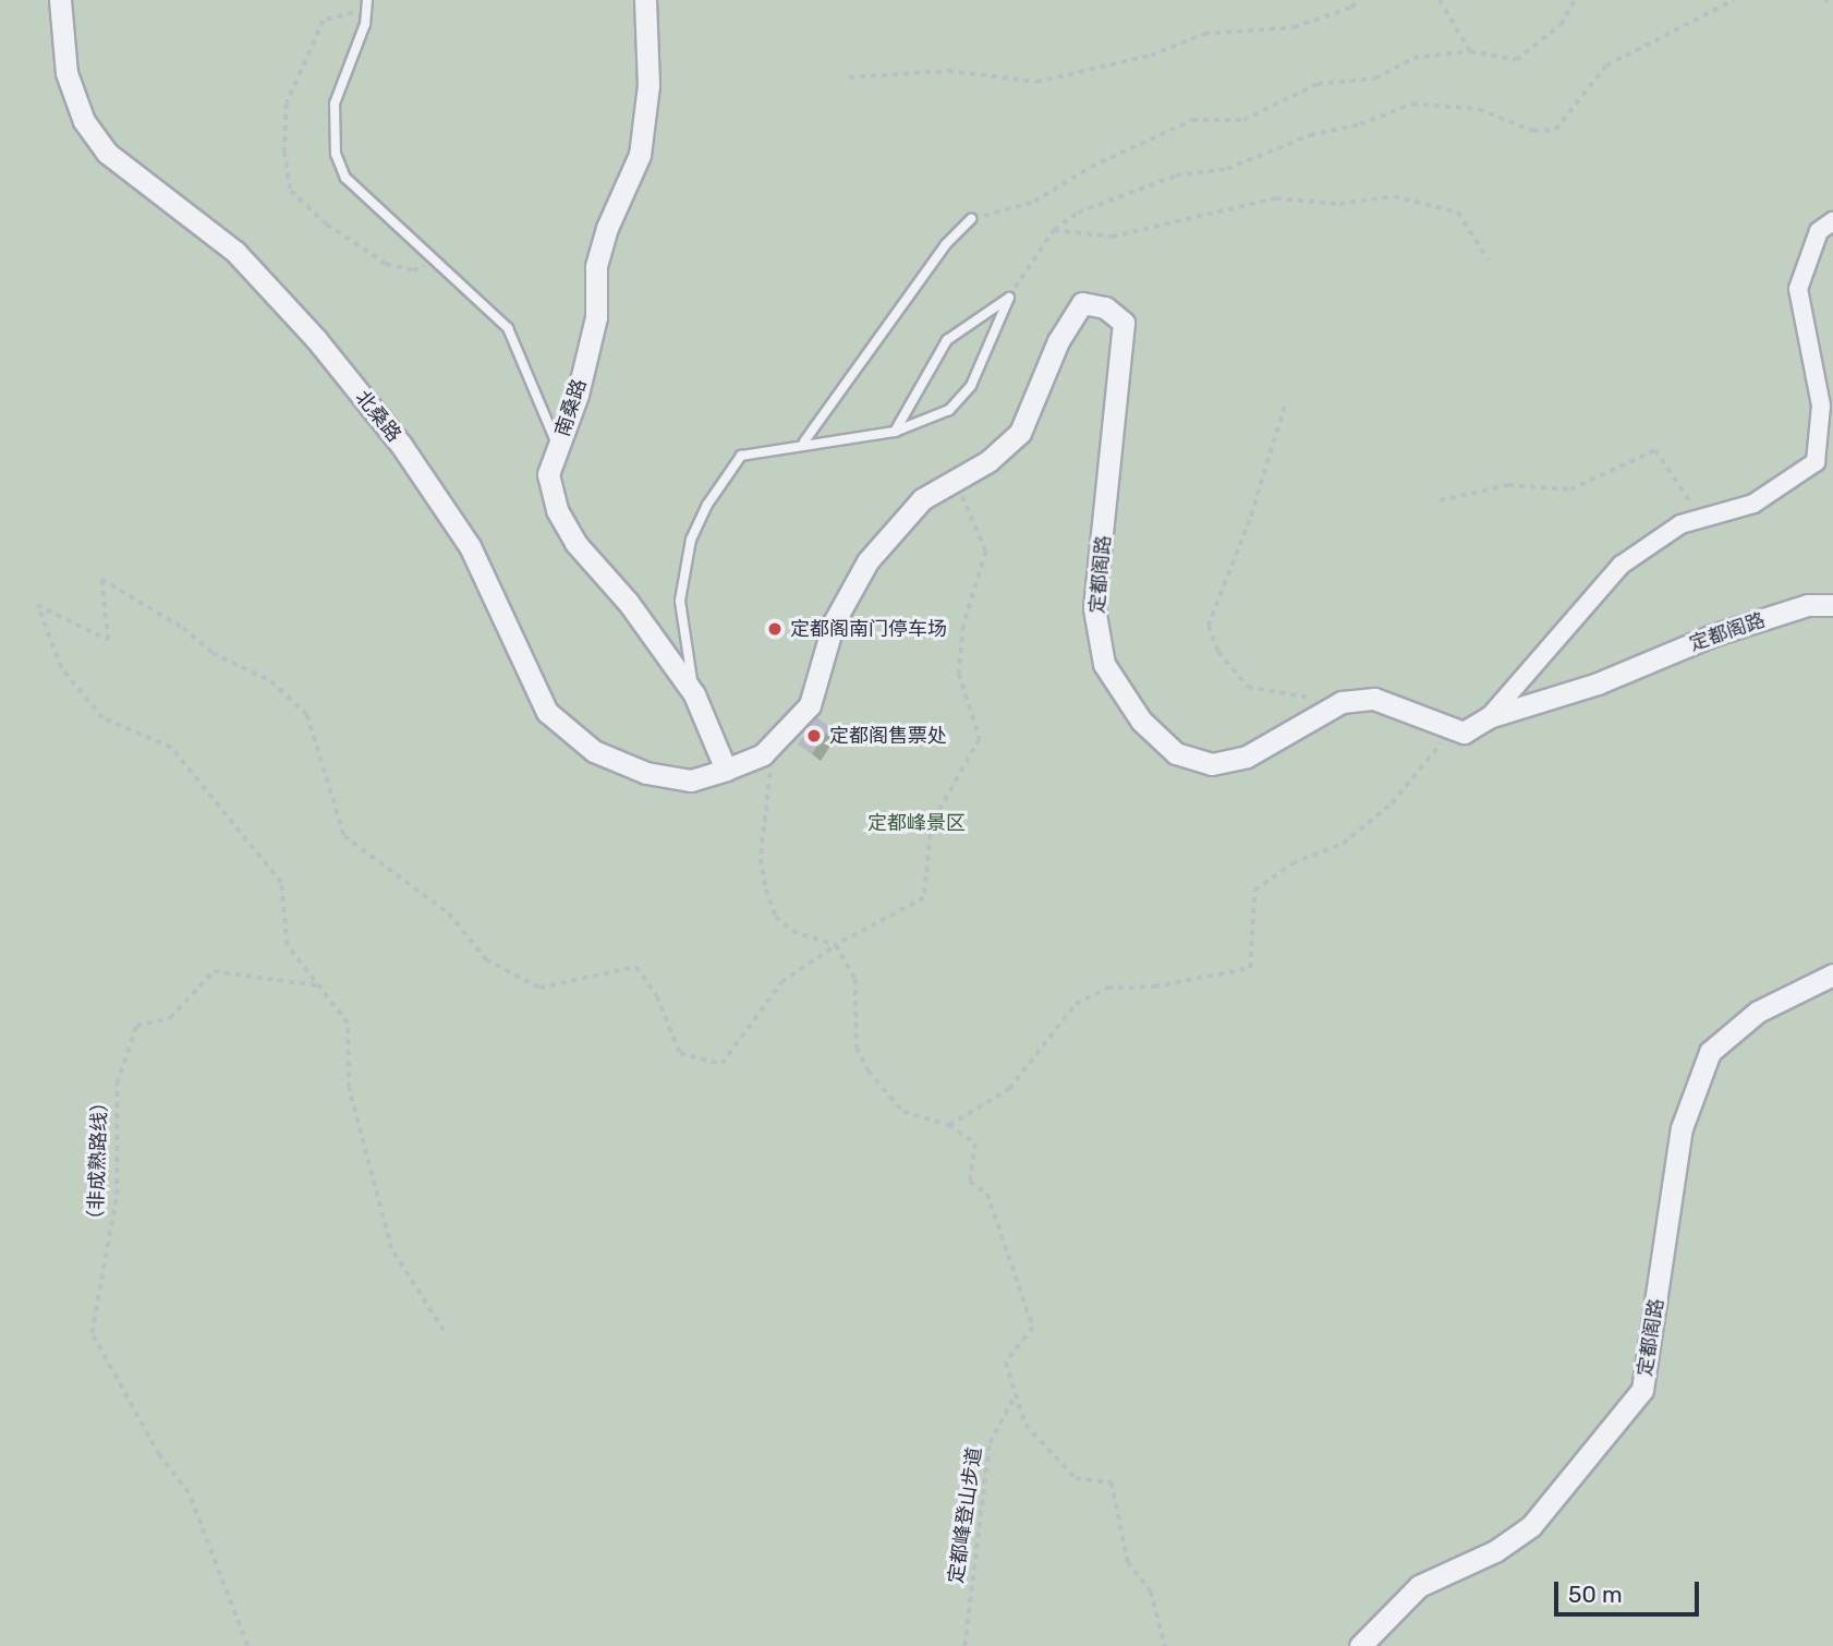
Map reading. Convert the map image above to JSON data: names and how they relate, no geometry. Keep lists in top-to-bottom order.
{
  "streets": {
    "street": ["南桑路", "北桑路", "定都阁路"],
    "path": ["（非成熟路线）", "定都峰登山步道"]
  },
  "crossings": [
    ["南桑路", "北桑路"],
    ["南桑路", "定都阁路"],
    ["北桑路", "定都阁路"]
  ],
  "parks": ["定都峰景区"],
  "places": ["定都阁南门停车场", "定都阁售票处"],
  "scale_bar": "50 m"
}
